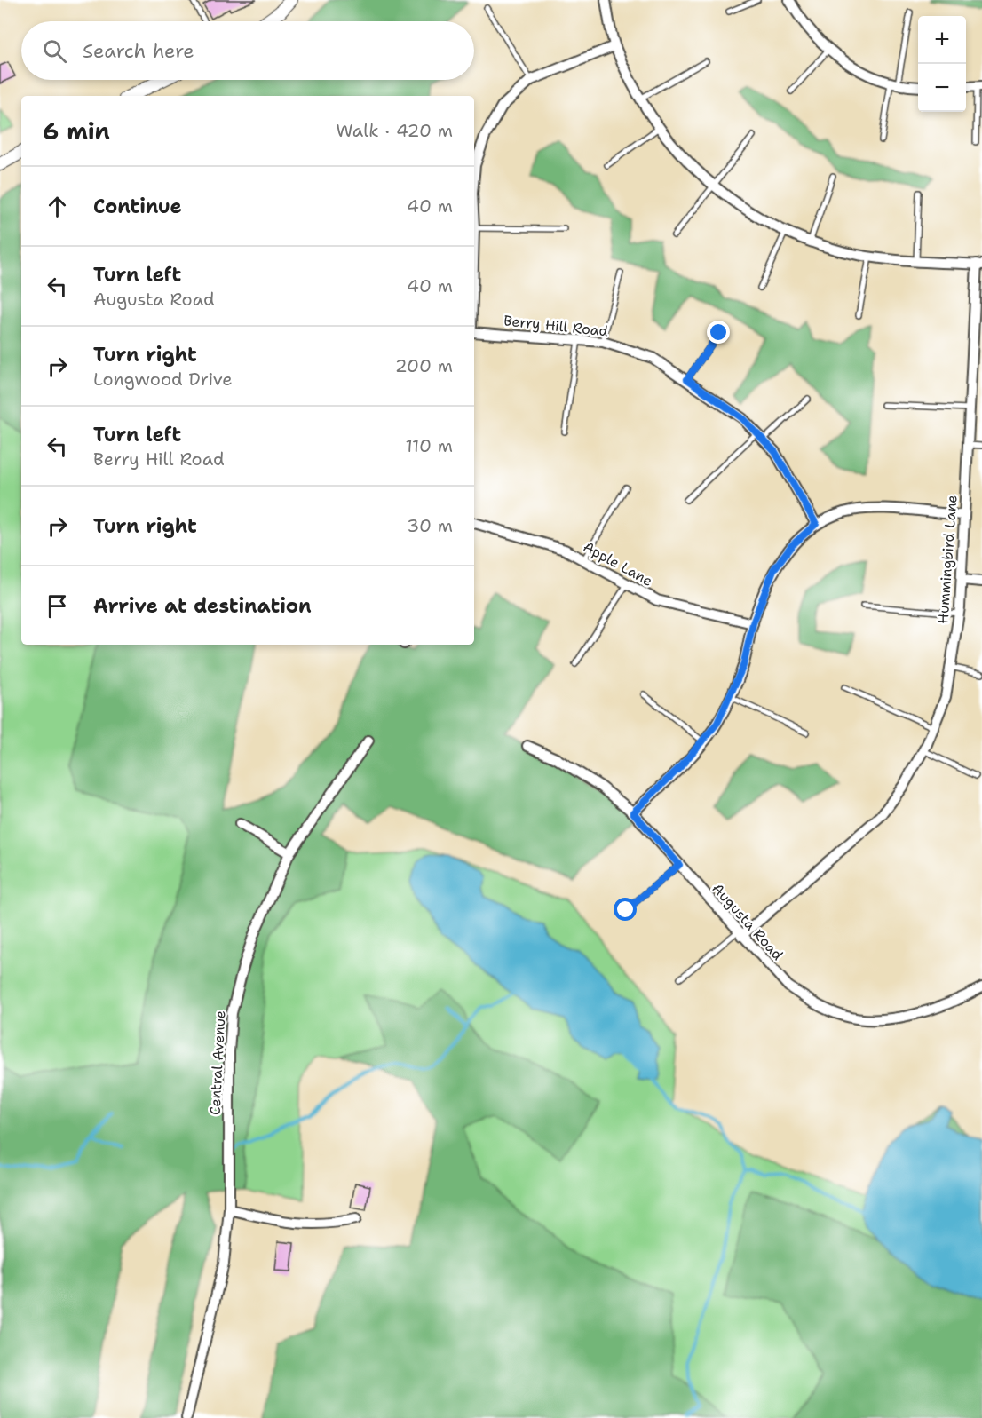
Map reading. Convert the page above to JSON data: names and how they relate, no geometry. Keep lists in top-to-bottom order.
{
  "streets": {
    "street": [
      "Berry Hill Road",
      "Hummingbird Lane",
      "Apple Lane",
      "Augusta Road",
      "Central Avenue"
    ]
  },
  "crossings": [
    ["Hummingbird Lane", "Augusta Road"]
  ],
  "page": {
    "map_buttons": ["+", "−"],
    "search": "Search here",
    "heading": ["6 min", "Walk · 420 m"],
    "list": [
      ["Continue", "40 m"],
      ["Turn left", "Augusta Road", "40 m"],
      ["Turn right", "Longwood Drive", "200 m"],
      ["Turn left", "Berry Hill Road", "110 m"],
      ["Turn right", "30 m"],
      "Arrive at destination"
    ]
  }
}
